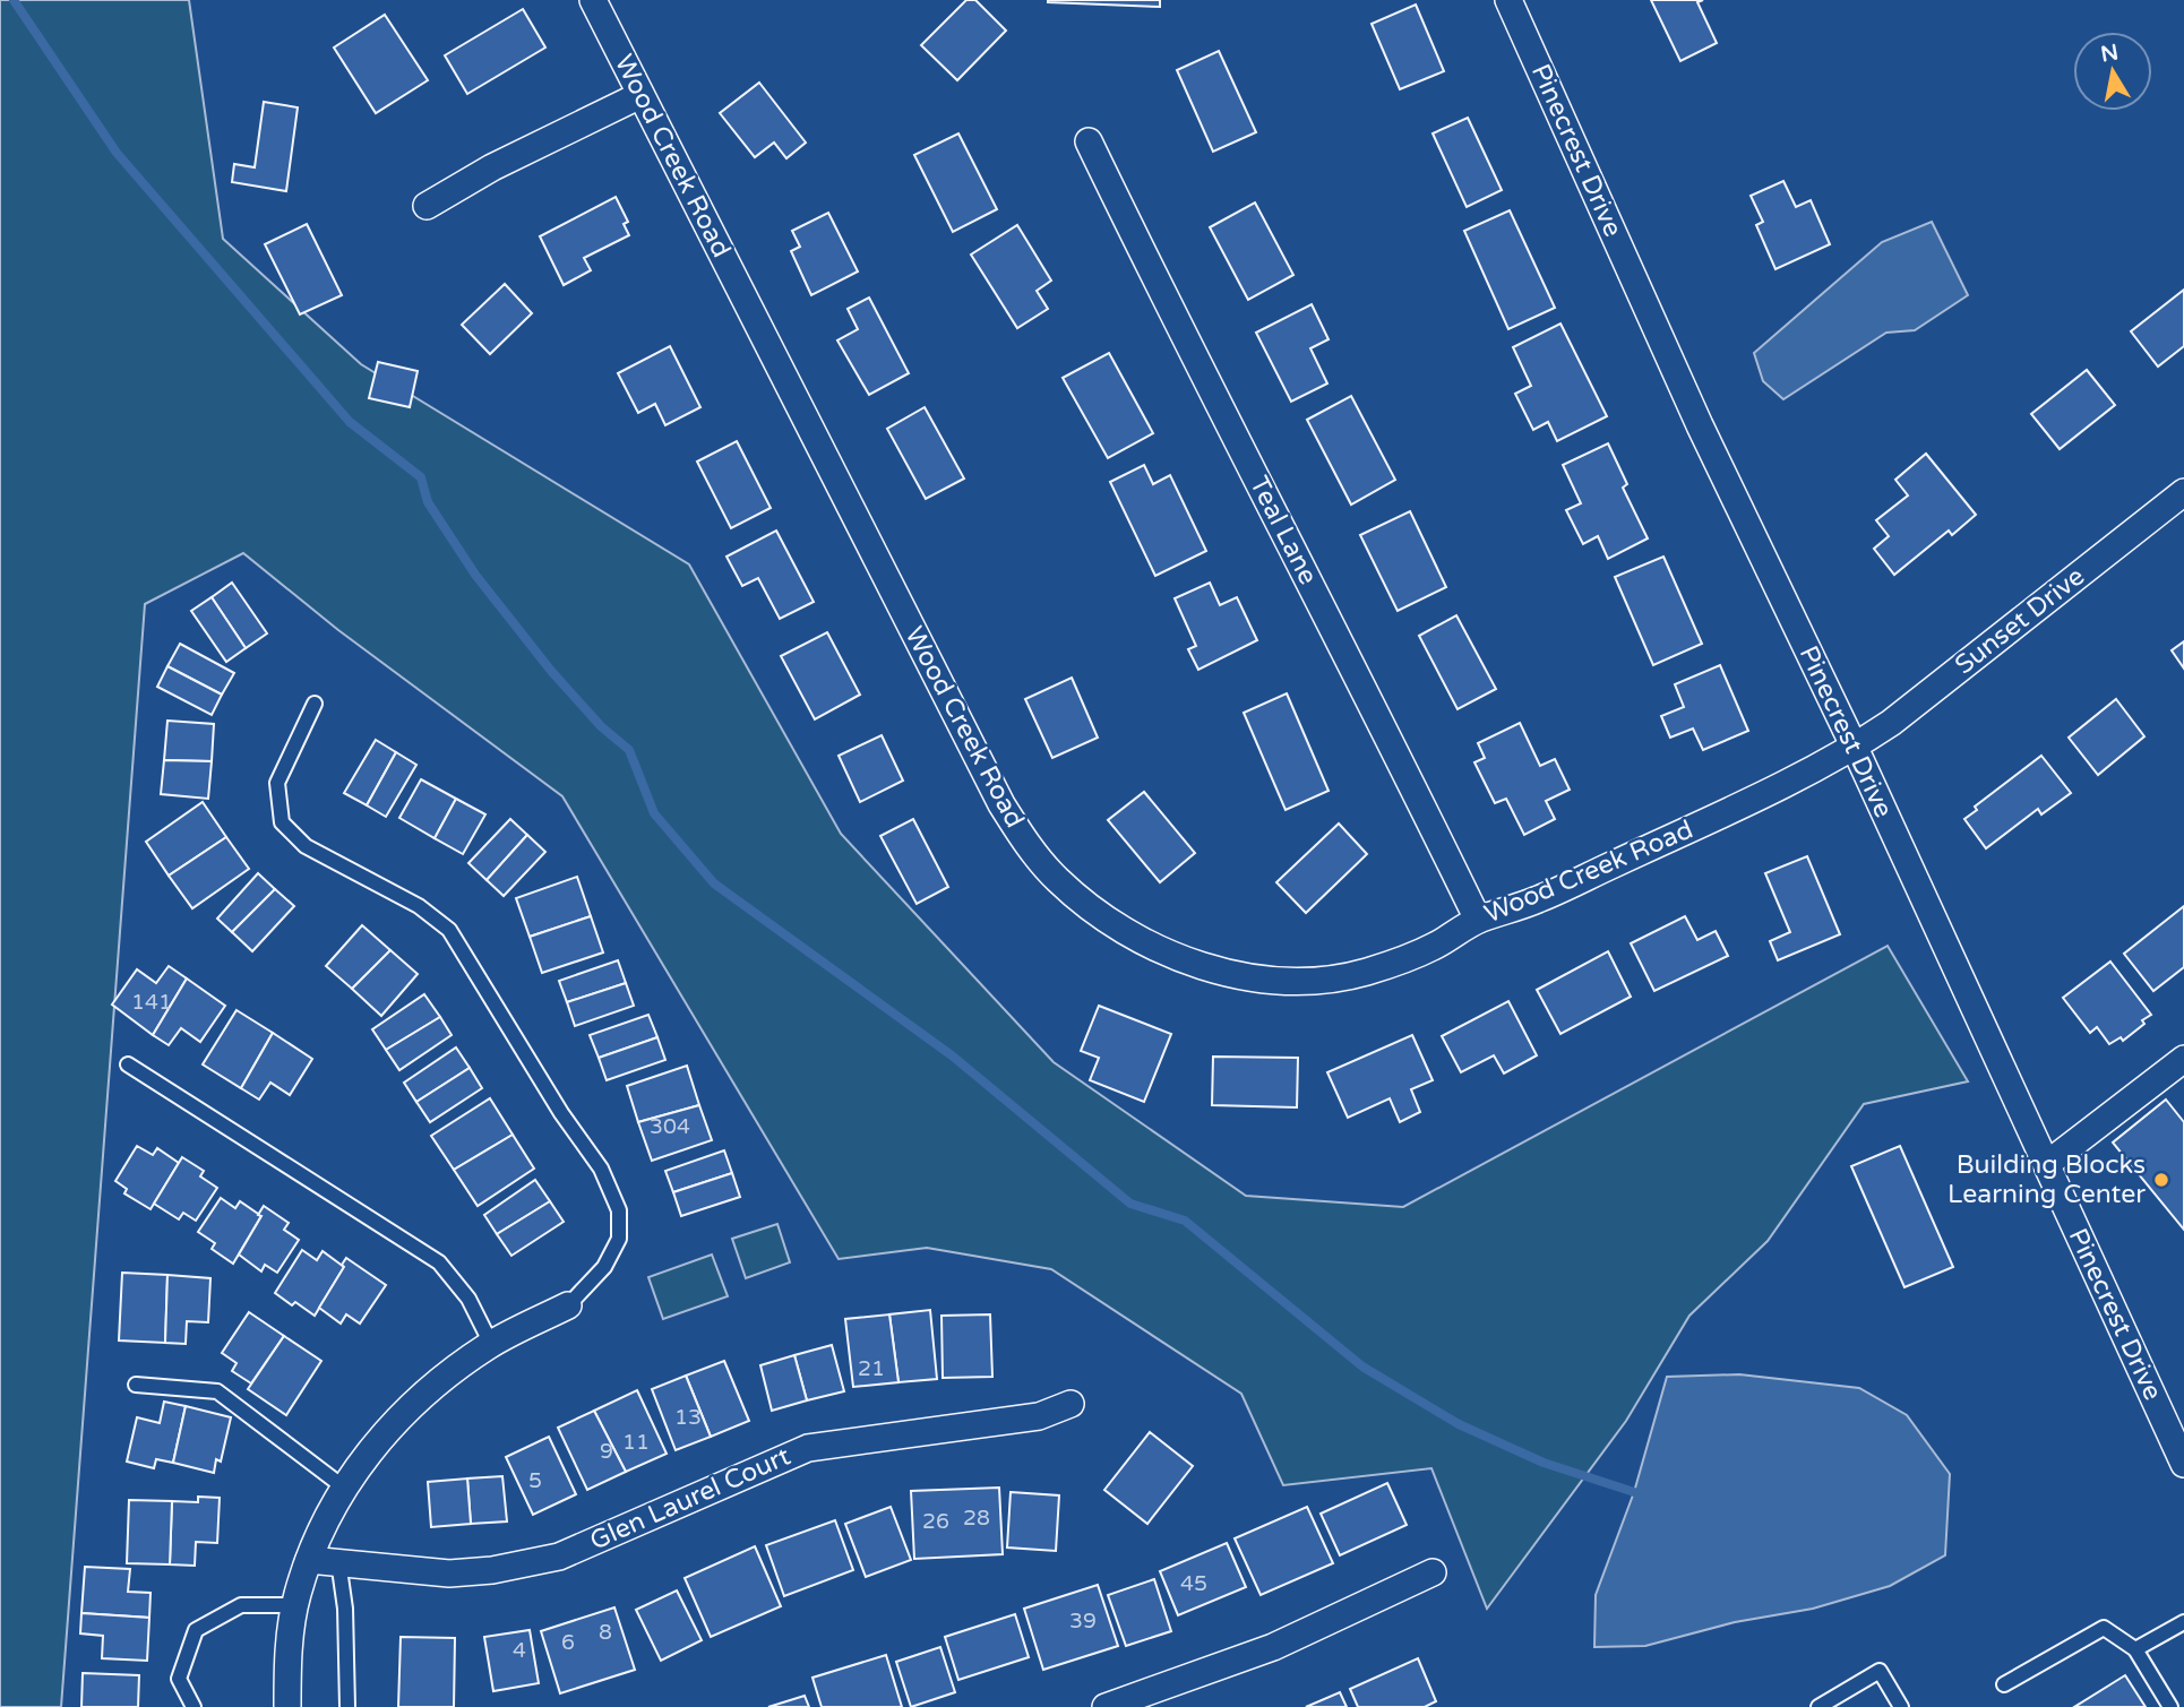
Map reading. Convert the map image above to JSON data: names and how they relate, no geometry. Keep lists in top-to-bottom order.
{
  "streets": {
    "street": [
      "Pinecrest Drive",
      "Wood Creek Road",
      "Teal Lane",
      "Sunset Drive",
      "Glen Laurel Court"
    ]
  },
  "crossings": [
    ["Pinecrest Drive", "Wood Creek Road"],
    ["Pinecrest Drive", "Sunset Drive"],
    ["Wood Creek Road", "Teal Lane"],
    ["Wood Creek Road", "Sunset Drive"]
  ],
  "places": ["Building Blocks Learning Center"],
  "house_numbers": [
    "141",
    "304",
    "21",
    "13",
    "11",
    "9",
    "5",
    "28",
    "26",
    "45",
    "39",
    "8",
    "6",
    "4"
  ],
  "north": "top"
}
